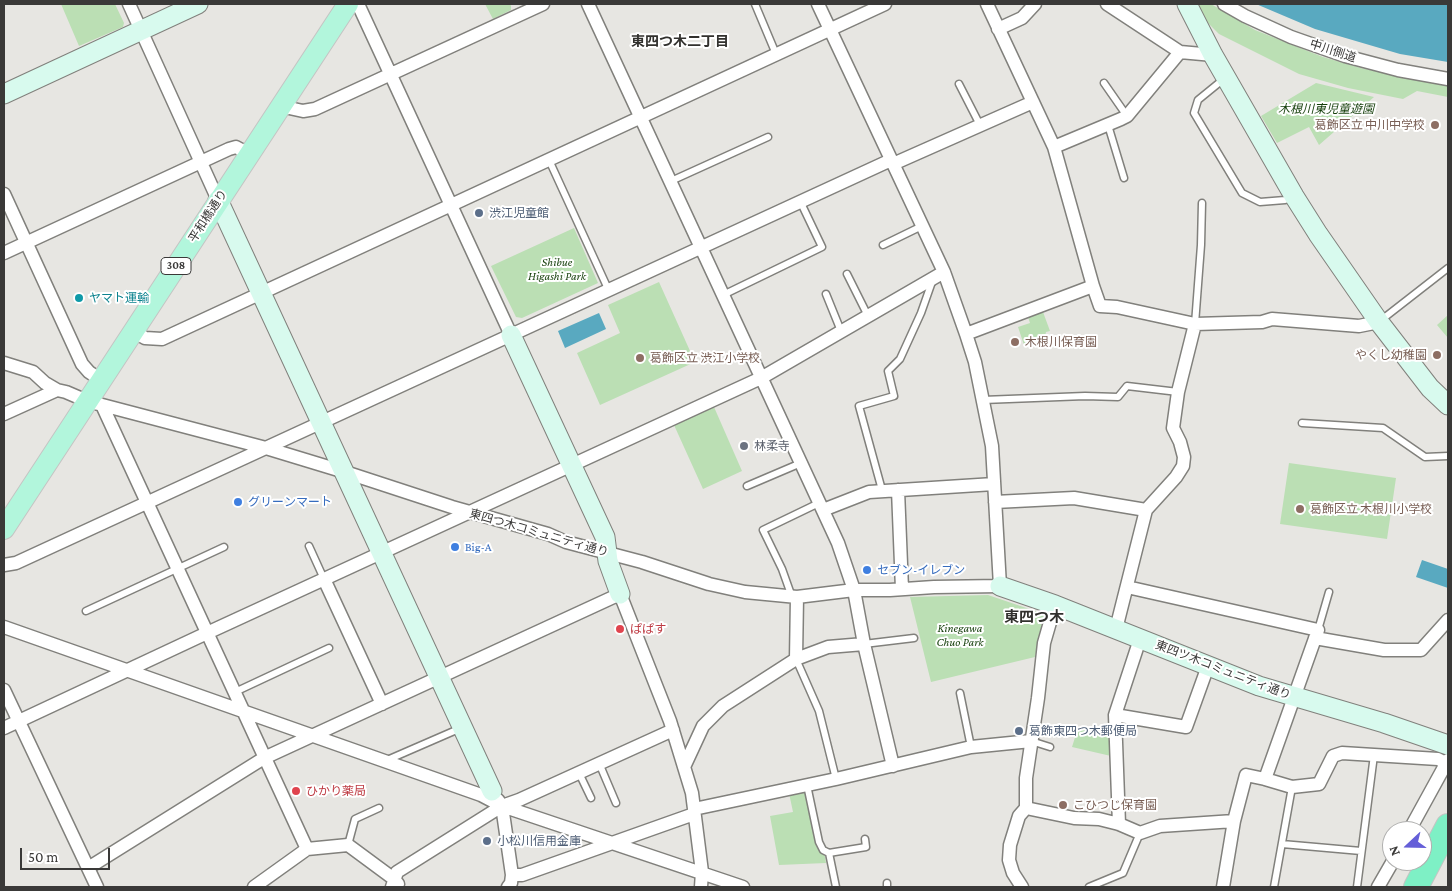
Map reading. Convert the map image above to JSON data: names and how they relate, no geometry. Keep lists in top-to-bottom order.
{
  "streets": {
    "main road": ["平和橋通り", "308"],
    "street": ["中川側道", "東四つ木コミュニティ通り", "東四ツ木コミュニティ通り"]
  },
  "crossings": [
    ["平和橋通り", "東四つ木コミュニティ通り"],
    ["東四つ木コミュニティ通り", "東四ツ木コミュニティ通り"]
  ],
  "districts": ["東四つ木二丁目", "東四つ木"],
  "parks": ["木根川東児童遊園", "Shibue Higashi Park", "Kinegawa Chuo Park"],
  "places": [
    "葛飾区立 中川中学校",
    "渋江児童館",
    "ヤマト運輸",
    "木根川保育園",
    "やくし幼稚園",
    "葛飾区立 渋江小学校",
    "林柔寺",
    "グリーンマート",
    "葛飾区立 木根川小学校",
    "Big-A",
    "セブン-イレブン",
    "ぱぱす",
    "葛飾東四つ木郵便局",
    "ひかり薬局",
    "こひつじ保育園",
    "小松川信用金庫"
  ],
  "scale_bar": "50 m",
  "north": "left"
}
